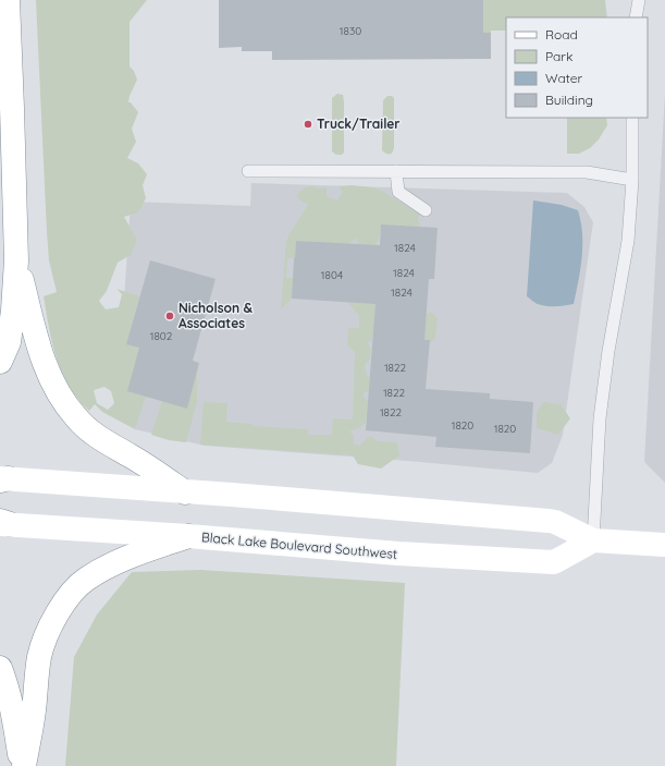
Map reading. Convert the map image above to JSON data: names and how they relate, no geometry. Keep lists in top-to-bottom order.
{
  "streets": {
    "main road": ["Black Lake Boulevard Southwest"]
  },
  "places": ["Truck/Trailer", "Nicholson & Associates"],
  "house_numbers": [
    "1830",
    "1824",
    "1824",
    "1804",
    "1824",
    "1802",
    "1822",
    "1822",
    "1822",
    "1820",
    "1820"
  ],
  "legend": [
    "Road",
    "Park",
    "Water",
    "Building"
  ]
}
